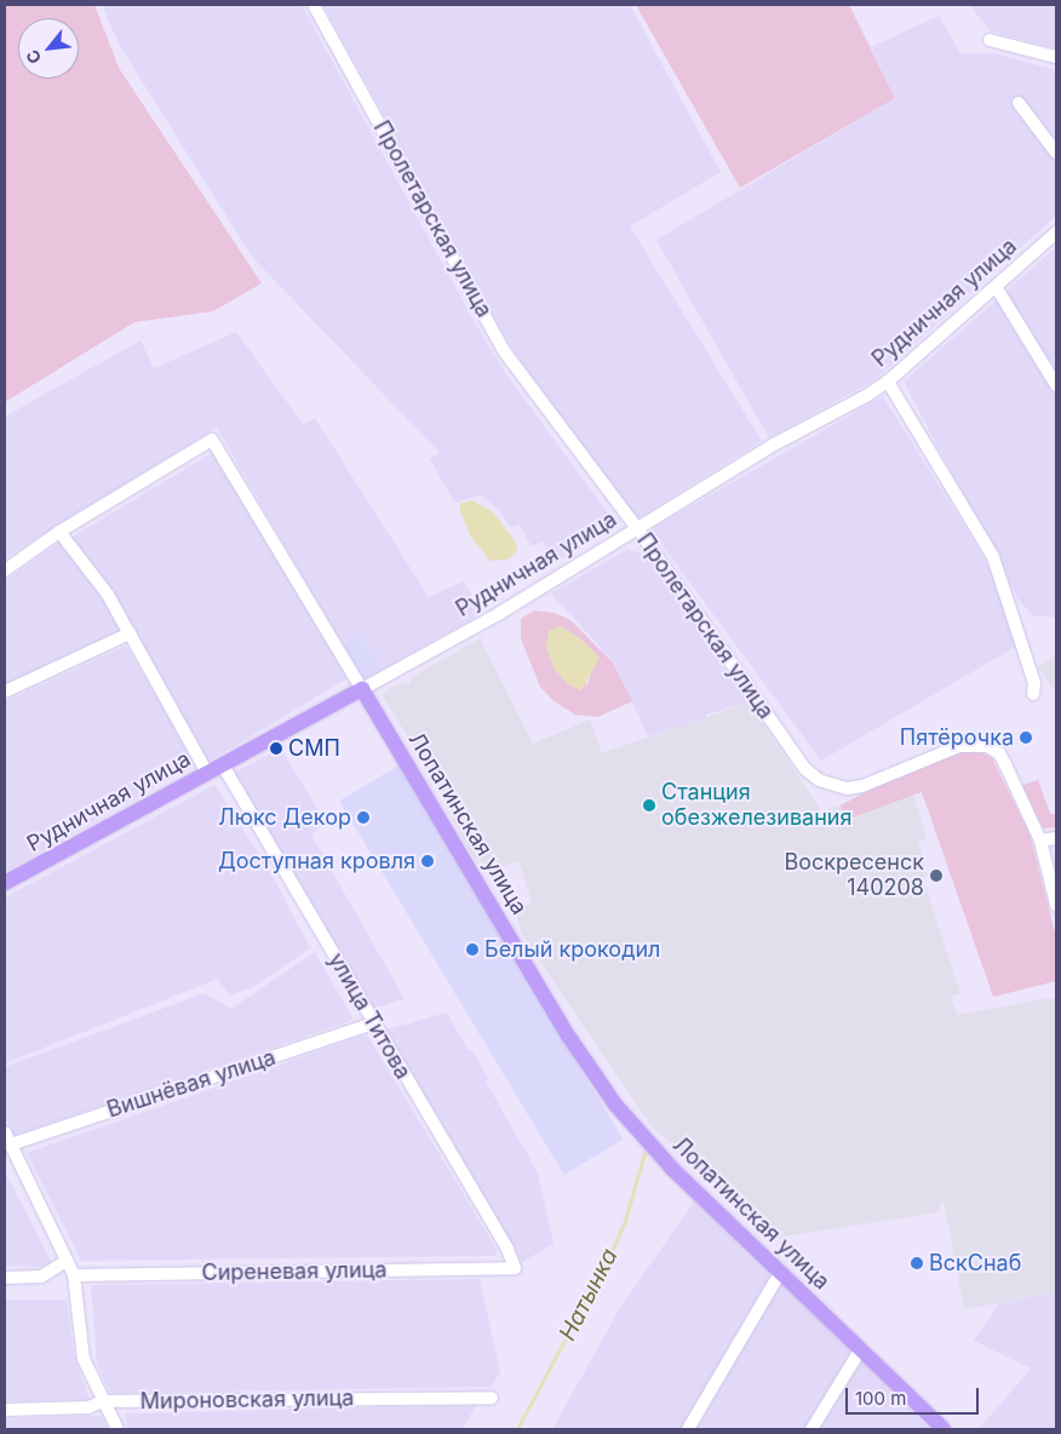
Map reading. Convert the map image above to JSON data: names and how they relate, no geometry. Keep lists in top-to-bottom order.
{
  "streets": {
    "main road": ["Рудничная улица", "Лопатинская улица"],
    "street": [
      "Пролетарская улица",
      "улица Титова",
      "Вишнёвая улица",
      "Сиреневая улица",
      "Мироновская улица"
    ]
  },
  "crossings": [
    ["Пролетарская улица", "Рудничная улица"],
    ["Рудничная улица", "Лопатинская улица"],
    ["Рудничная улица", "улица Титова"],
    ["улица Титова", "Вишнёвая улица"],
    ["улица Титова", "Сиреневая улица"]
  ],
  "water": ["Натынка"],
  "places": [
    "Пятёрочка",
    "СМП",
    "Станция обезжелезивания",
    "Люкс Декор",
    "Доступная кровля",
    "Воскресенск 140208",
    "Белый крокодил",
    "ВскСнаб"
  ],
  "scale_bar": "100 m",
  "north": "bottom left"
}
